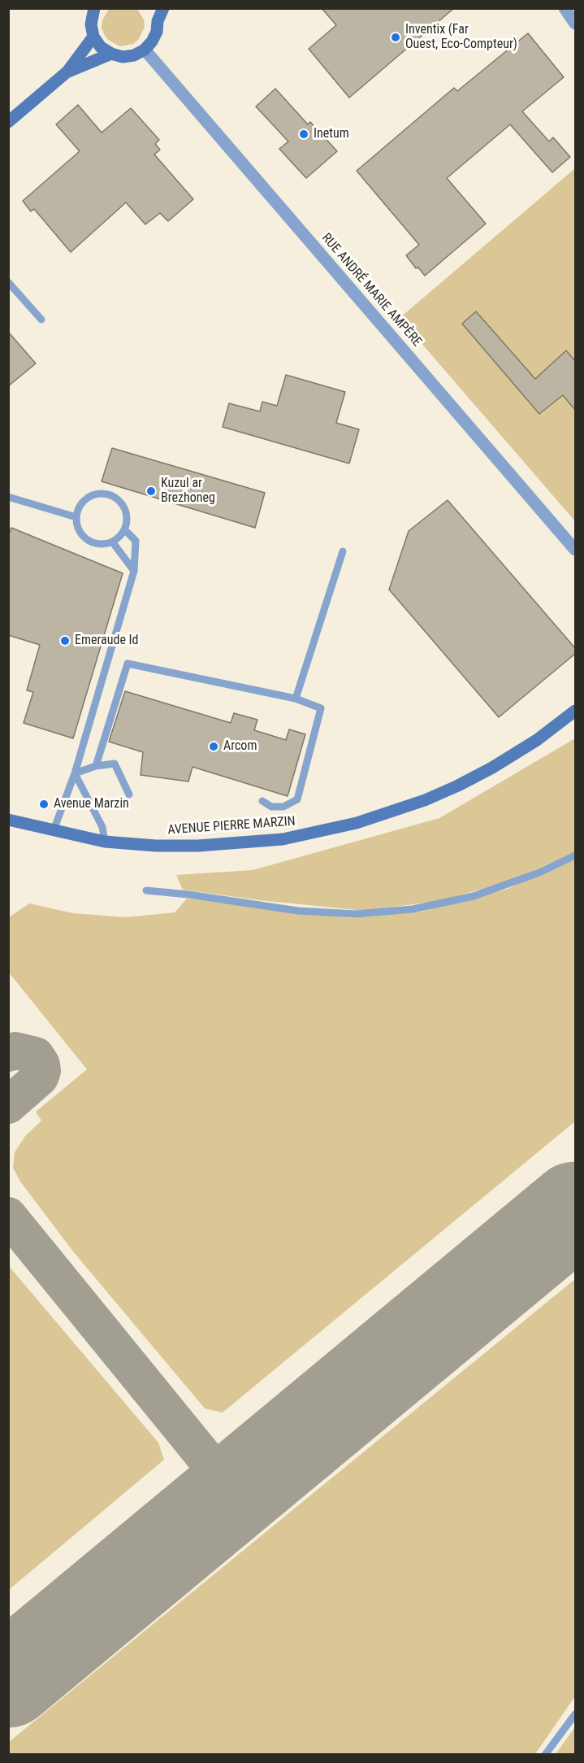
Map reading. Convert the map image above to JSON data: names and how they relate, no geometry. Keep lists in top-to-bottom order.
{
  "streets": {
    "main road": ["AVENUE PIERRE MARZIN"],
    "street": ["RUE ANDRÉ MARIE AMPÈRE"]
  },
  "places": [
    "Inventix (Far Ouest, Eco-Compteur)",
    "Inetum",
    "Kuzul ar Brezhoneg",
    "Emeraude Id",
    "Arcom",
    "Avenue Marzin"
  ]
}
